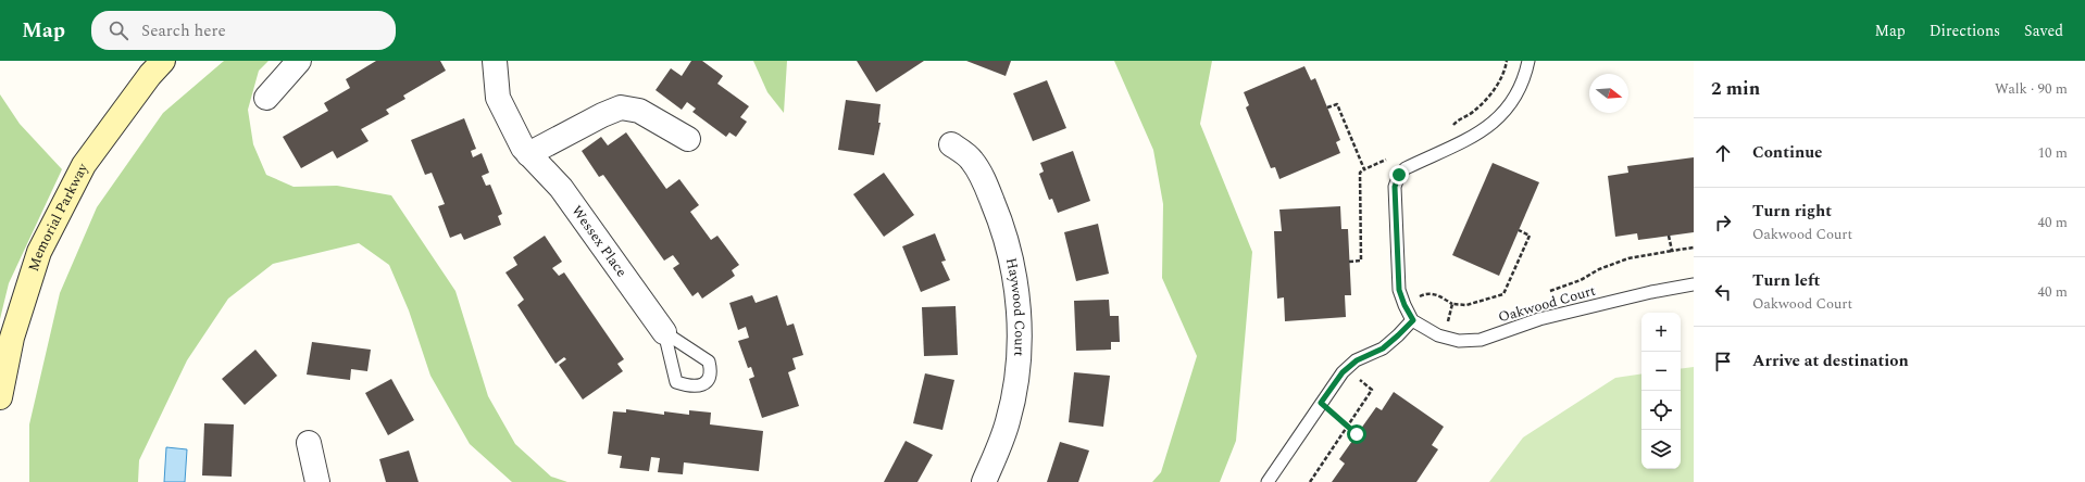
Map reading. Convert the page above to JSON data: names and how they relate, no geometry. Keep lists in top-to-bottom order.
{
  "streets": {
    "main road": ["Memorial Parkway"],
    "street": ["Wessex Place", "Haywood Court"],
    "lane": ["Oakwood Court"]
  },
  "north": "right",
  "page": {
    "header": "Map",
    "search": "Search here",
    "nav": ["Map", "Directions", "Saved"],
    "heading": ["2 min", "Walk · 90 m"],
    "list": [
      ["Continue", "10 m"],
      ["Turn right", "Oakwood Court", "40 m"],
      ["Turn left", "Oakwood Court", "40 m"],
      "Arrive at destination"
    ],
    "map_buttons": ["+", "−"]
  }
}
